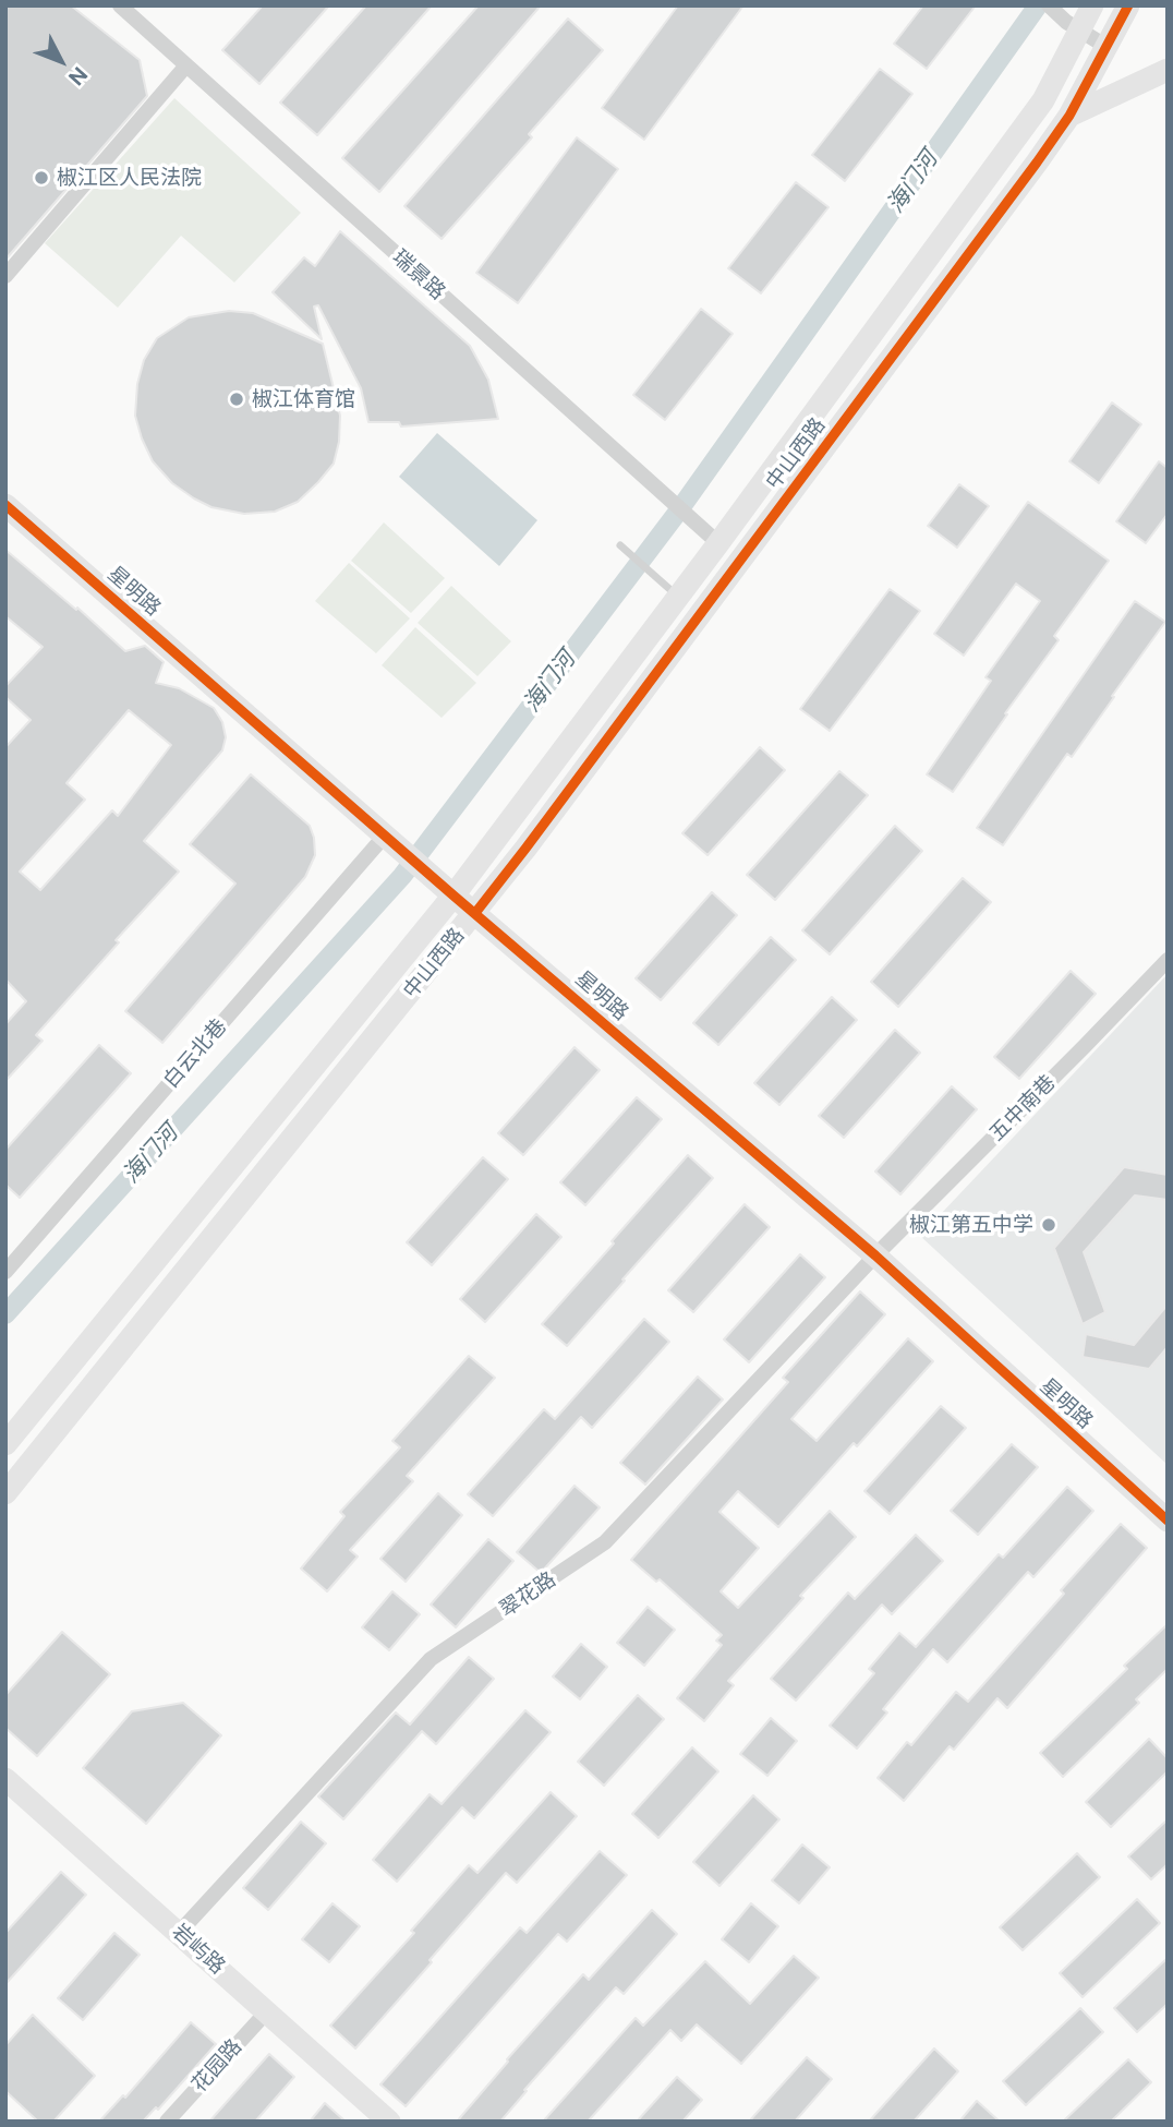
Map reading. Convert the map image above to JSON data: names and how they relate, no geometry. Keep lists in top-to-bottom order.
{
  "streets": {
    "main road": ["中山西路", "星明路", "岩屿路"],
    "street": [
      "瑞景路",
      "白云北巷",
      "五中南巷",
      "翠花路",
      "花园路"
    ]
  },
  "crossings": [
    ["瑞景路", "中山西路"],
    ["中山西路", "星明路"],
    ["星明路", "白云北巷"],
    ["星明路", "五中南巷"],
    ["星明路", "翠花路"],
    ["五中南巷", "翠花路"],
    ["翠花路", "岩屿路"],
    ["岩屿路", "花园路"]
  ],
  "water": ["海门河"],
  "places": ["椒江区人民法院", "椒江体育馆", "椒江第五中学"],
  "north": "bottom right"
}
